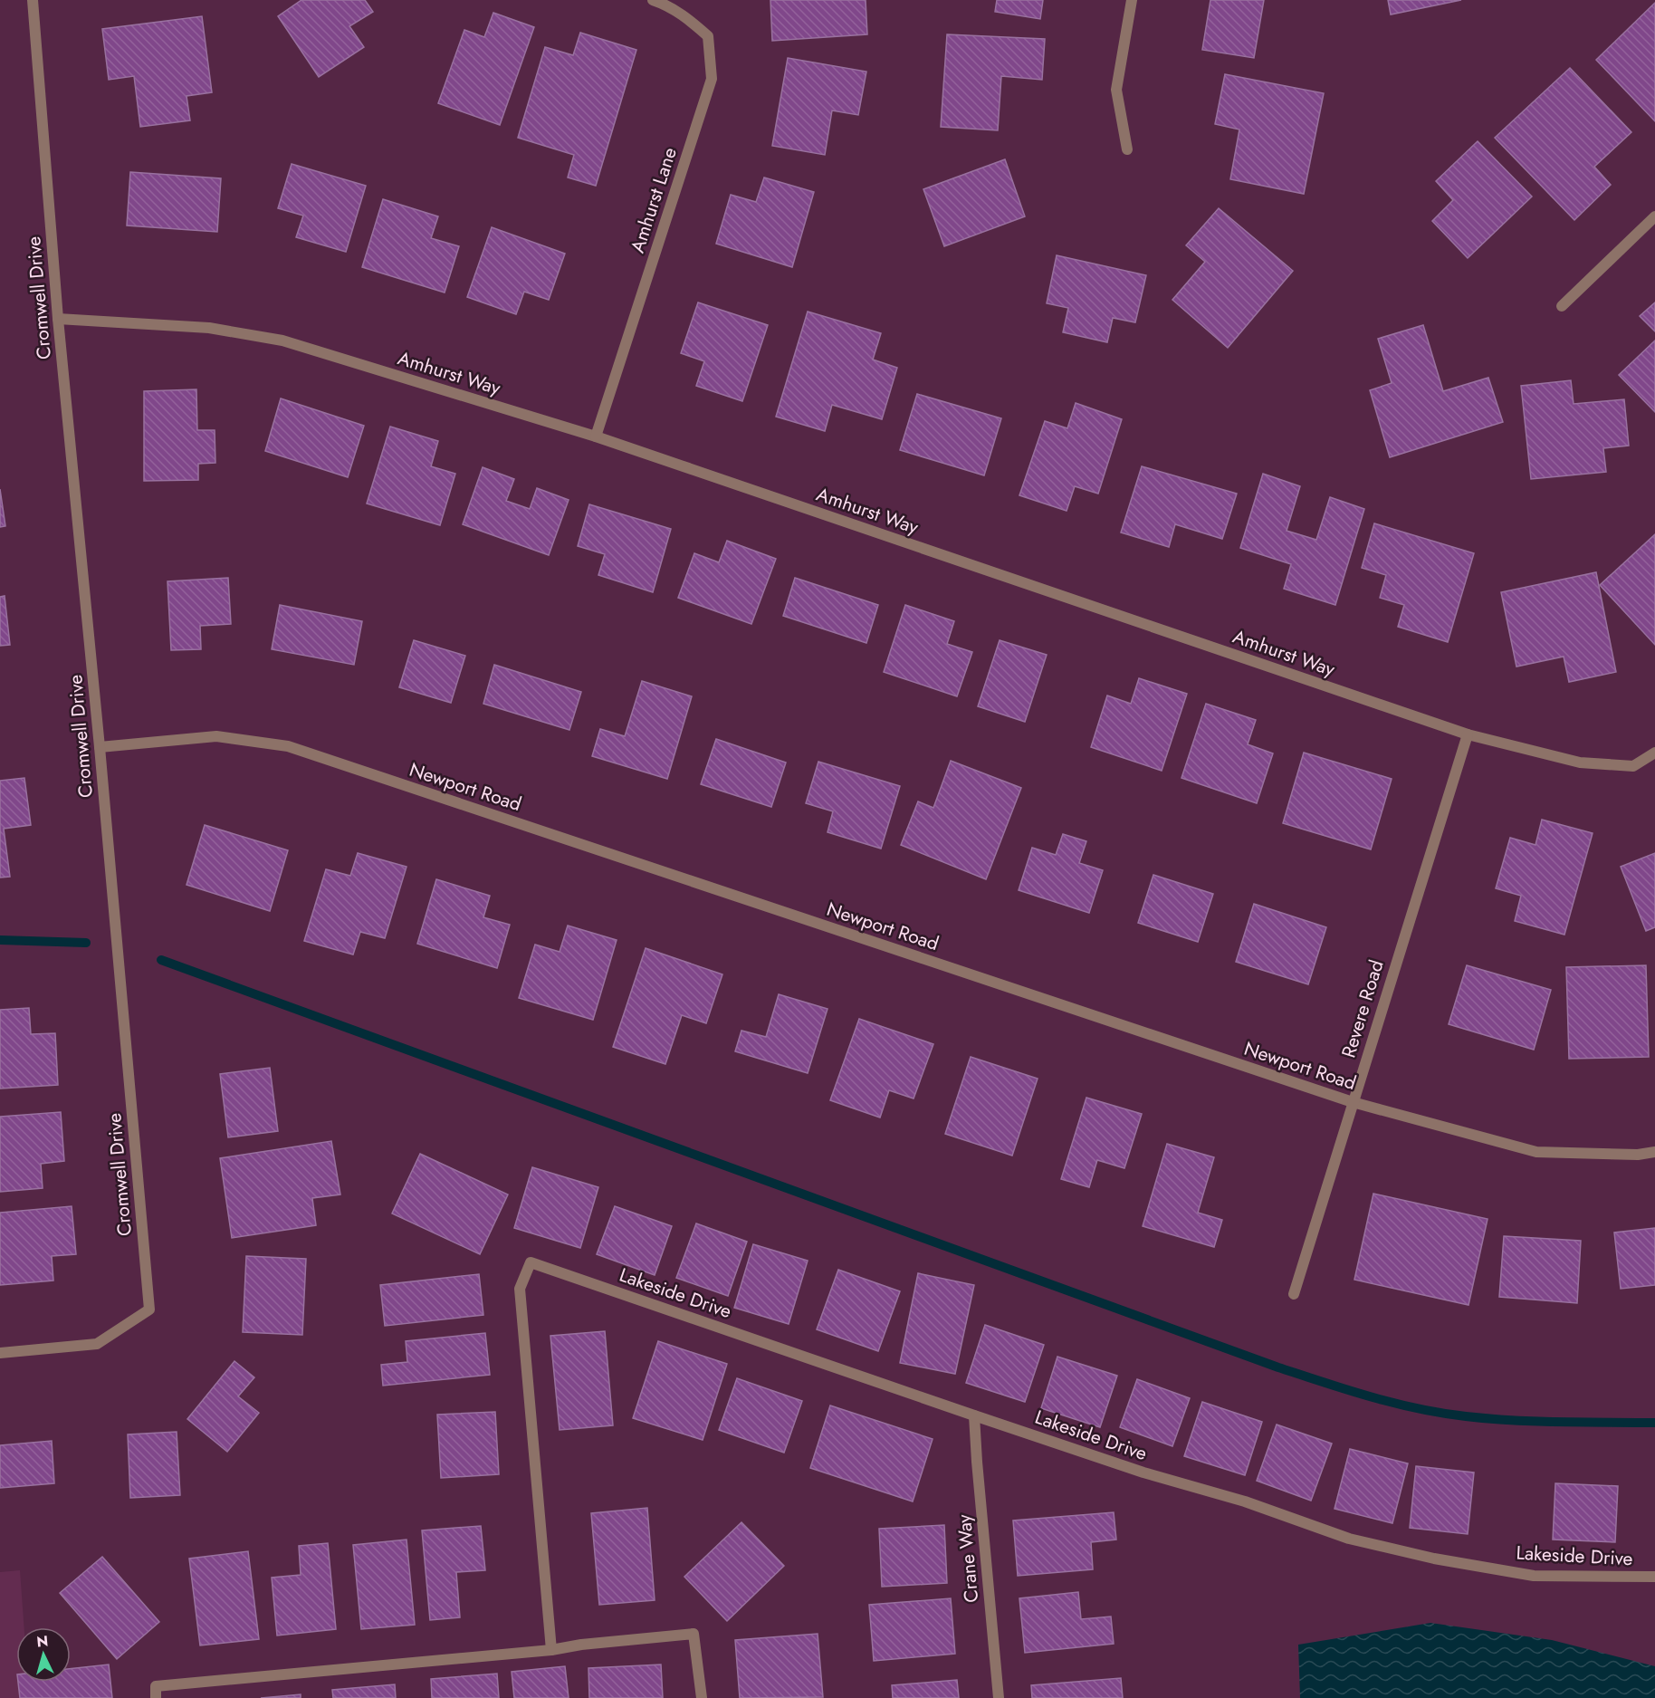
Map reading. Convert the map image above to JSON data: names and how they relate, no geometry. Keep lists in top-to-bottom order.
{
  "streets": {
    "street": [
      "Amhurst Lane",
      "Cromwell Drive",
      "Amhurst Way",
      "Newport Road",
      "Revere Road",
      "Lakeside Drive",
      "Crane Way"
    ]
  },
  "crossings": [
    ["Amhurst Lane", "Amhurst Way"],
    ["Cromwell Drive", "Amhurst Way"],
    ["Cromwell Drive", "Newport Road"],
    ["Amhurst Way", "Revere Road"],
    ["Newport Road", "Revere Road"],
    ["Lakeside Drive", "Crane Way"]
  ],
  "north": "top"
}
